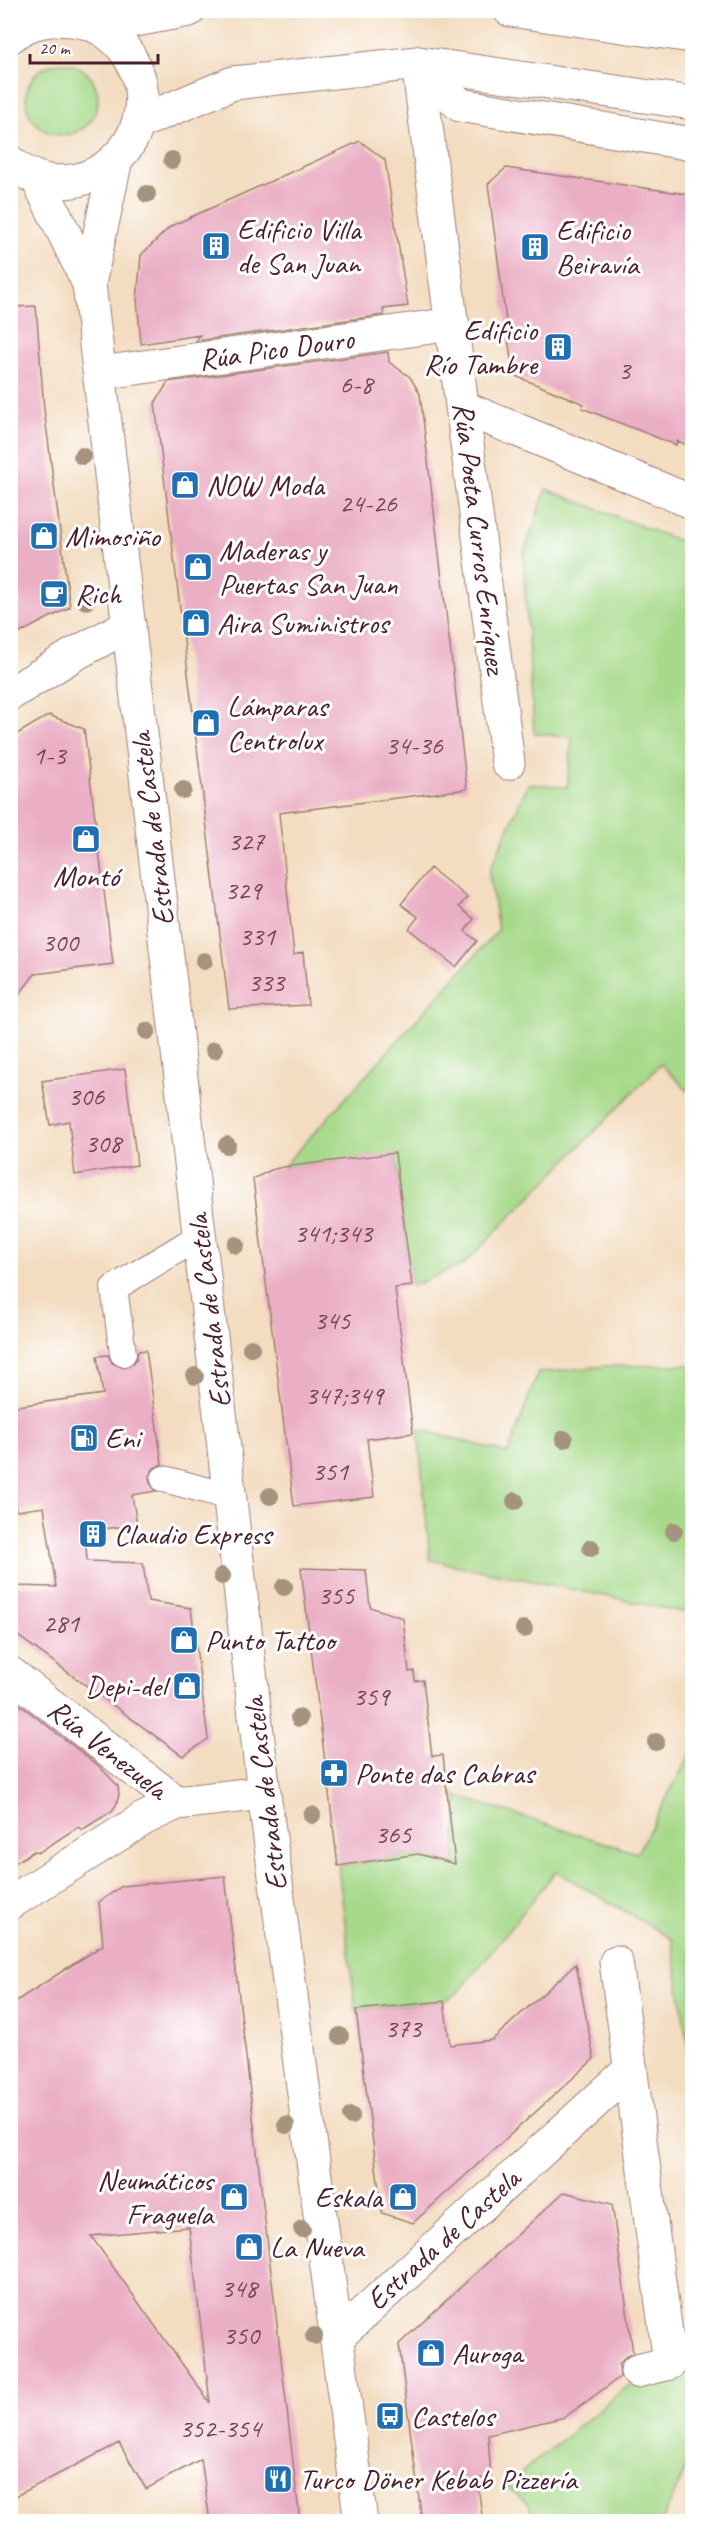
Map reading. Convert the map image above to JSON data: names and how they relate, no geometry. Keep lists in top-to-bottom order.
{
  "streets": {
    "main road": [
      "Rúa Pico Douro",
      "Rúa Poeta Curros Enríquez",
      "Estrada de Castela",
      "Rúa Venezuela"
    ]
  },
  "crossings": [
    ["Rúa Pico Douro", "Rúa Poeta Curros Enríquez"],
    ["Rúa Pico Douro", "Estrada de Castela"]
  ],
  "places": {
    "building": [
      "Edificio Villa de San Juan",
      "Edificio Beiravía",
      "Edificio Río Tambre",
      "Claudio Express"
    ],
    "shop": [
      "NOW Moda",
      "Mimosiño",
      "Maderas y Puertas San Juan",
      "Aira Suministros",
      "Lámparas Centrolux",
      "Montó",
      "Punto Tattoo",
      "Depi-del",
      "Neumáticos Fraguela",
      "Eskala",
      "La Nueva",
      "Auroga"
    ],
    "cafe": ["Rich"],
    "fuel station": ["Eni"],
    "pharmacy": ["Ponte das Cabras"],
    "bus stop": ["Castelos"],
    "restaurant": ["Turco Döner Kebab Pizzería"]
  },
  "house_numbers": [
    "3",
    "6-8",
    "24-26",
    "34-36",
    "1-3",
    "327",
    "329",
    "331",
    "300",
    "333",
    "306",
    "308",
    "341;343",
    "345",
    "347;349",
    "351",
    "355",
    "281",
    "359",
    "365",
    "373",
    "348",
    "350",
    "352-354"
  ],
  "scale_bar": "20 m"
}
